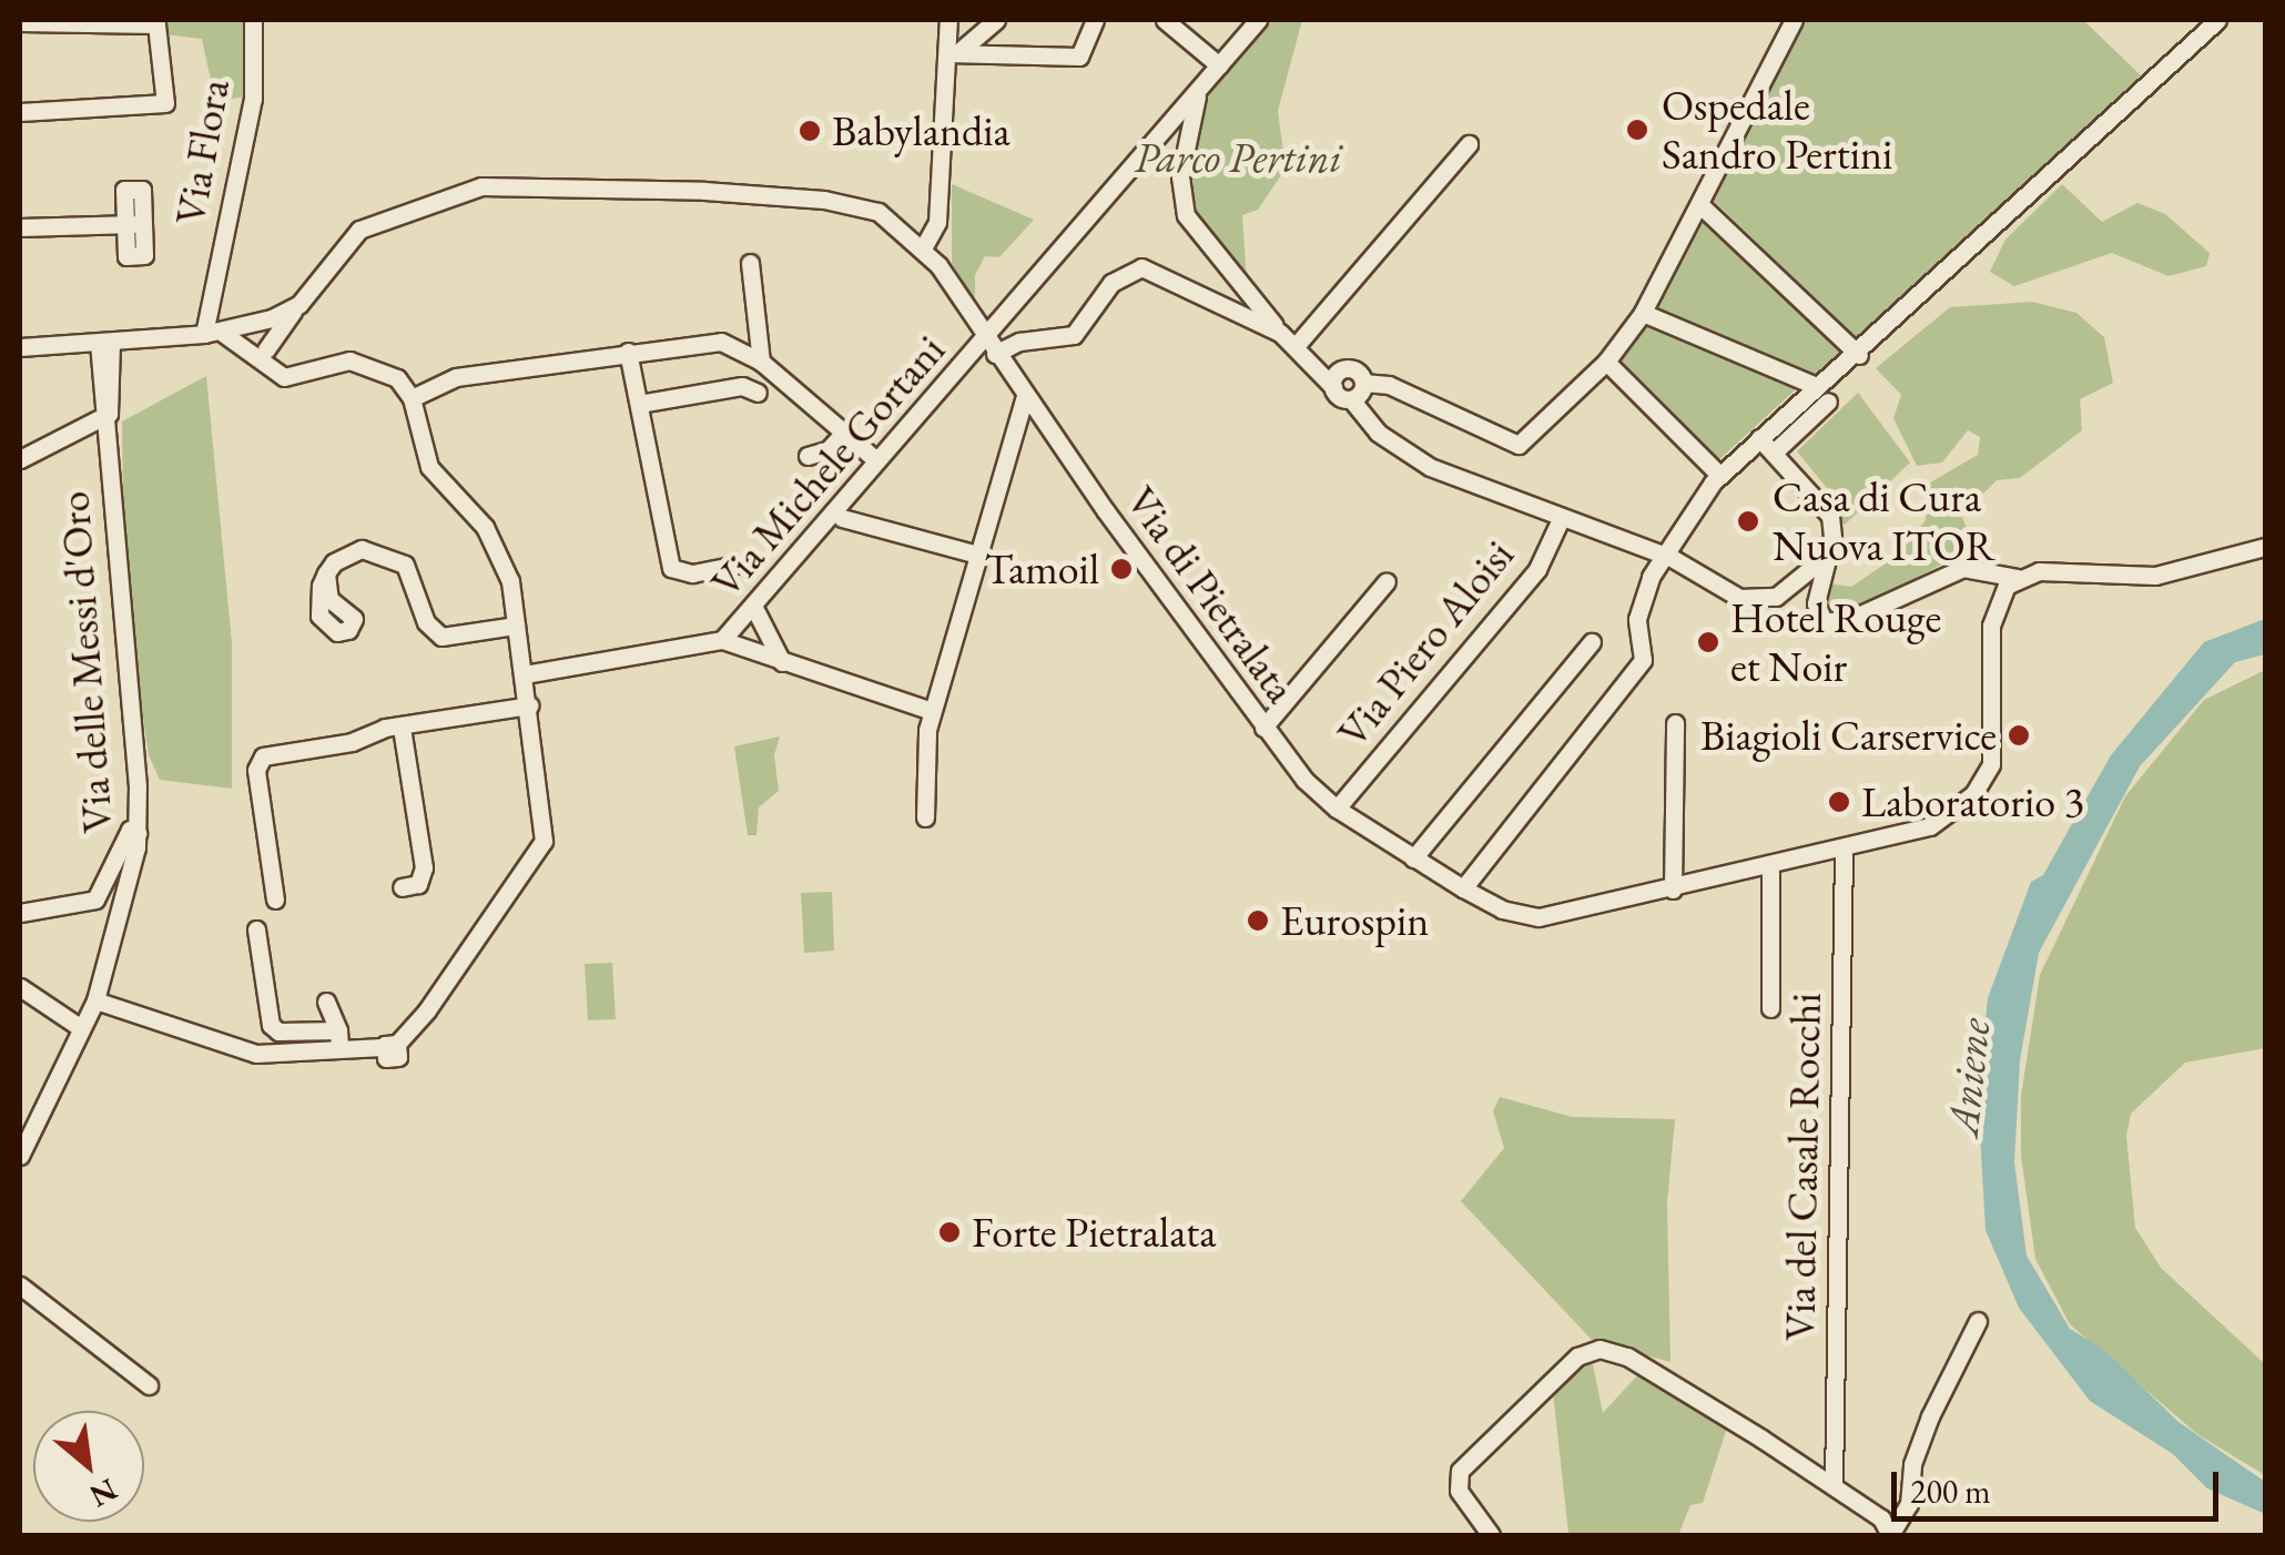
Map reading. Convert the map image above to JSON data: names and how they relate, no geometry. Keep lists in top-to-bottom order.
{
  "streets": {
    "street": [
      "Via Flora",
      "Via Michele Gortani",
      "Via di Pietralata",
      "Via Piero Aloisi",
      "Via delle Messi d'Oro",
      "Via del Casale Rocchi"
    ]
  },
  "crossings": [
    ["Via Flora", "Via di Pietralata"],
    ["Via Michele Gortani", "Via di Pietralata"],
    ["Via di Pietralata", "Via Piero Aloisi"],
    ["Via di Pietralata", "Via delle Messi d'Oro"],
    ["Via di Pietralata", "Via del Casale Rocchi"]
  ],
  "water": ["Aniene"],
  "parks": ["Parco Pertini"],
  "places": [
    "Ospedale Sandro Pertini",
    "Babylandia",
    "Casa di Cura Nuova ITOR",
    "Tamoil",
    "Hotel Rouge et Noir",
    "Biagioli Carservice",
    "Laboratorio 3",
    "Eurospin",
    "Forte Pietralata"
  ],
  "scale_bar": "200 m",
  "north": "bottom right"
}
